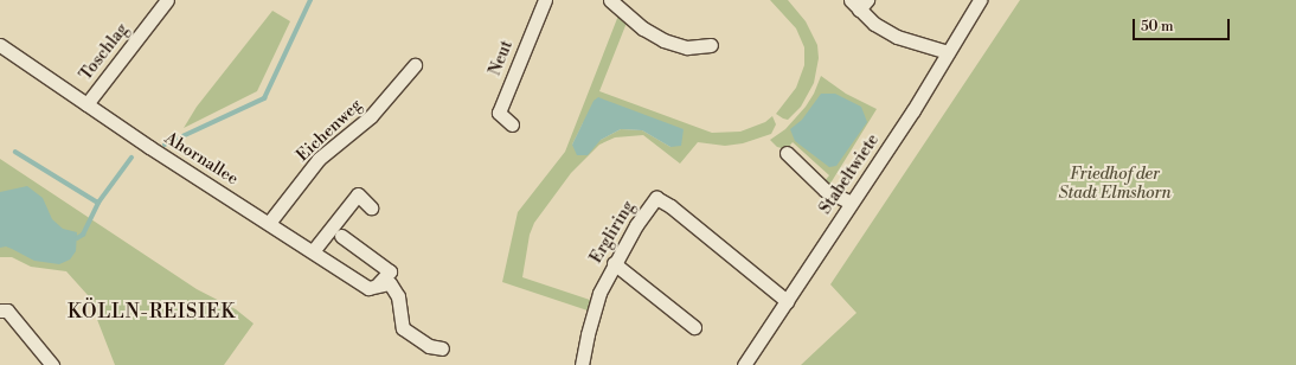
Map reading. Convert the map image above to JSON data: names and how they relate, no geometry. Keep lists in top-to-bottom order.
{
  "streets": {
    "street": [
      "Toschlag",
      "Neut",
      "Eichenweg",
      "Ahornallee",
      "Stabeltwiete",
      "Ergliring"
    ]
  },
  "crossings": [
    ["Toschlag", "Ahornallee"],
    ["Eichenweg", "Ahornallee"],
    ["Stabeltwiete", "Ergliring"]
  ],
  "districts": ["KÖLLN-REISIEK"],
  "parks": ["Friedhof der Stadt Elmshorn"],
  "scale_bar": "50 m"
}
